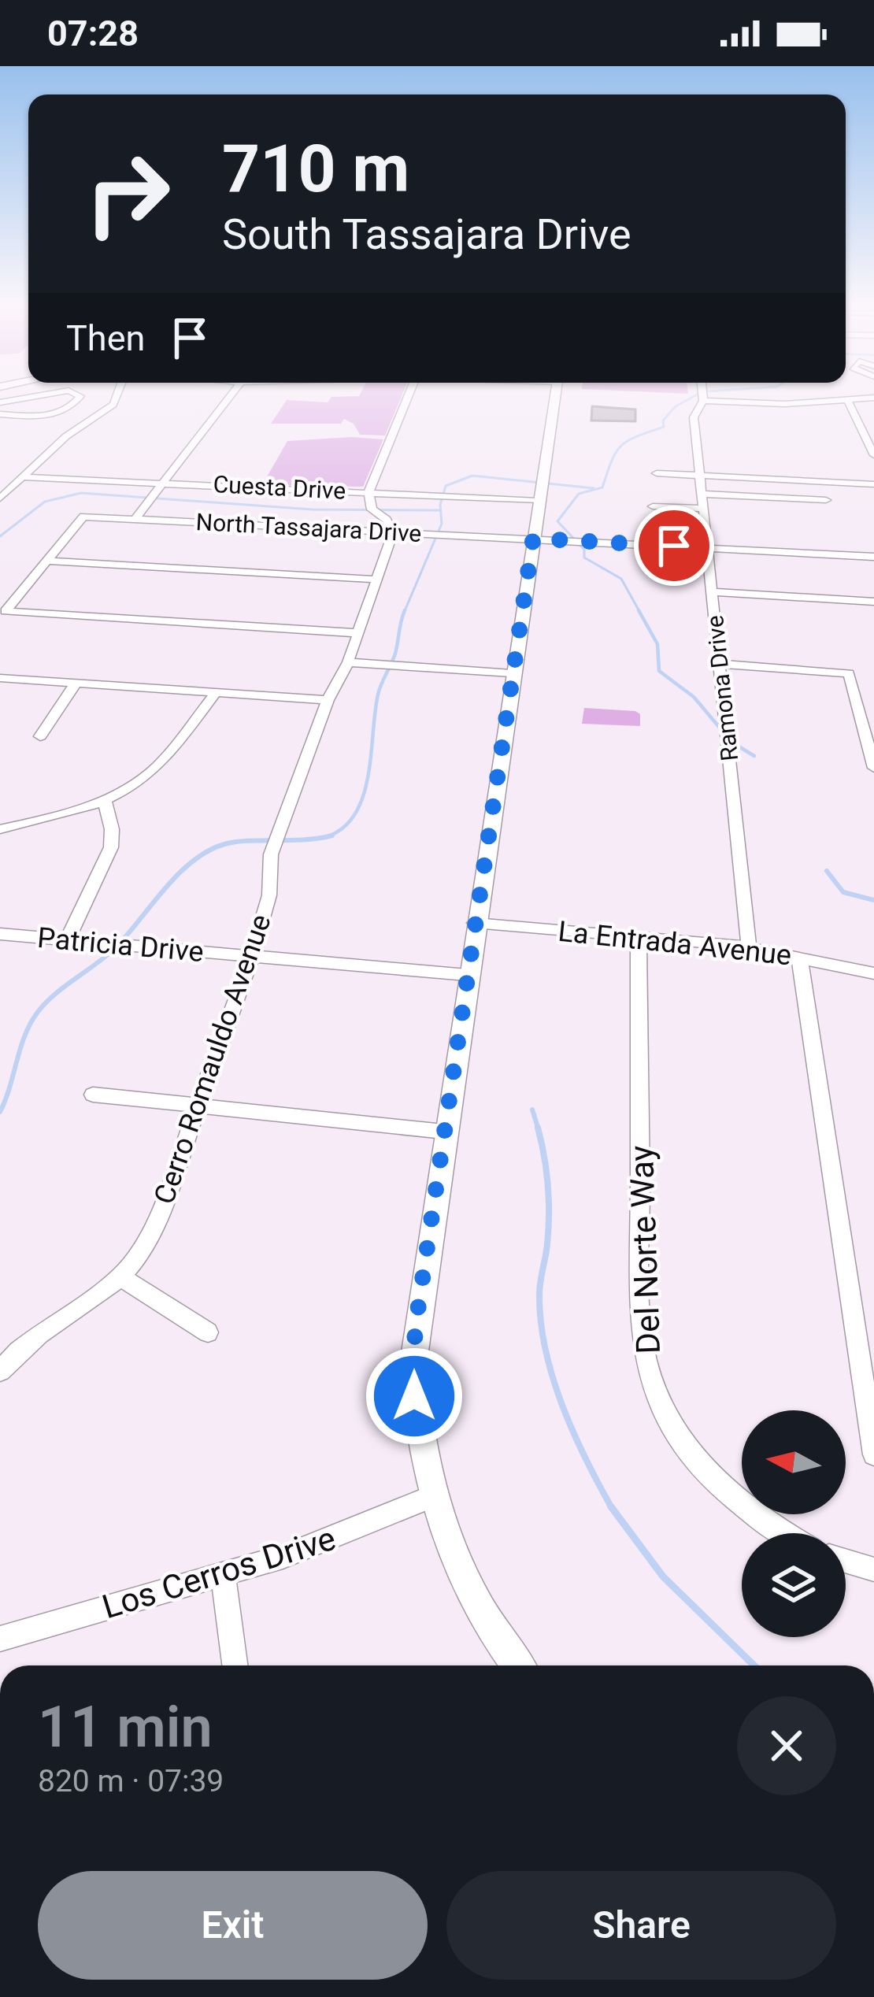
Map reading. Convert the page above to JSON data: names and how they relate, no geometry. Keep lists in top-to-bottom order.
{
  "streets": {
    "street": [
      "Cuesta Drive",
      "North Tassajara Drive",
      "Ramona Drive",
      "La Entrada Avenue",
      "Patricia Drive",
      "Cerro Romauldo Avenue",
      "Del Norte Way",
      "Los Cerros Drive"
    ]
  },
  "crossings": [
    ["North Tassajara Drive", "Ramona Drive"],
    ["North Tassajara Drive", "Cerro Romauldo Avenue"],
    ["Ramona Drive", "La Entrada Avenue"],
    ["La Entrada Avenue", "Del Norte Way"],
    ["Patricia Drive", "Cerro Romauldo Avenue"]
  ],
  "north": "left",
  "page": {
    "status": "07:28",
    "turn": ["710 m", "South Tassajara Drive"],
    "then": "Then",
    "heading": ["11 min", "820 m · 07:39"],
    "buttons": ["Exit", "Share"]
  }
}
